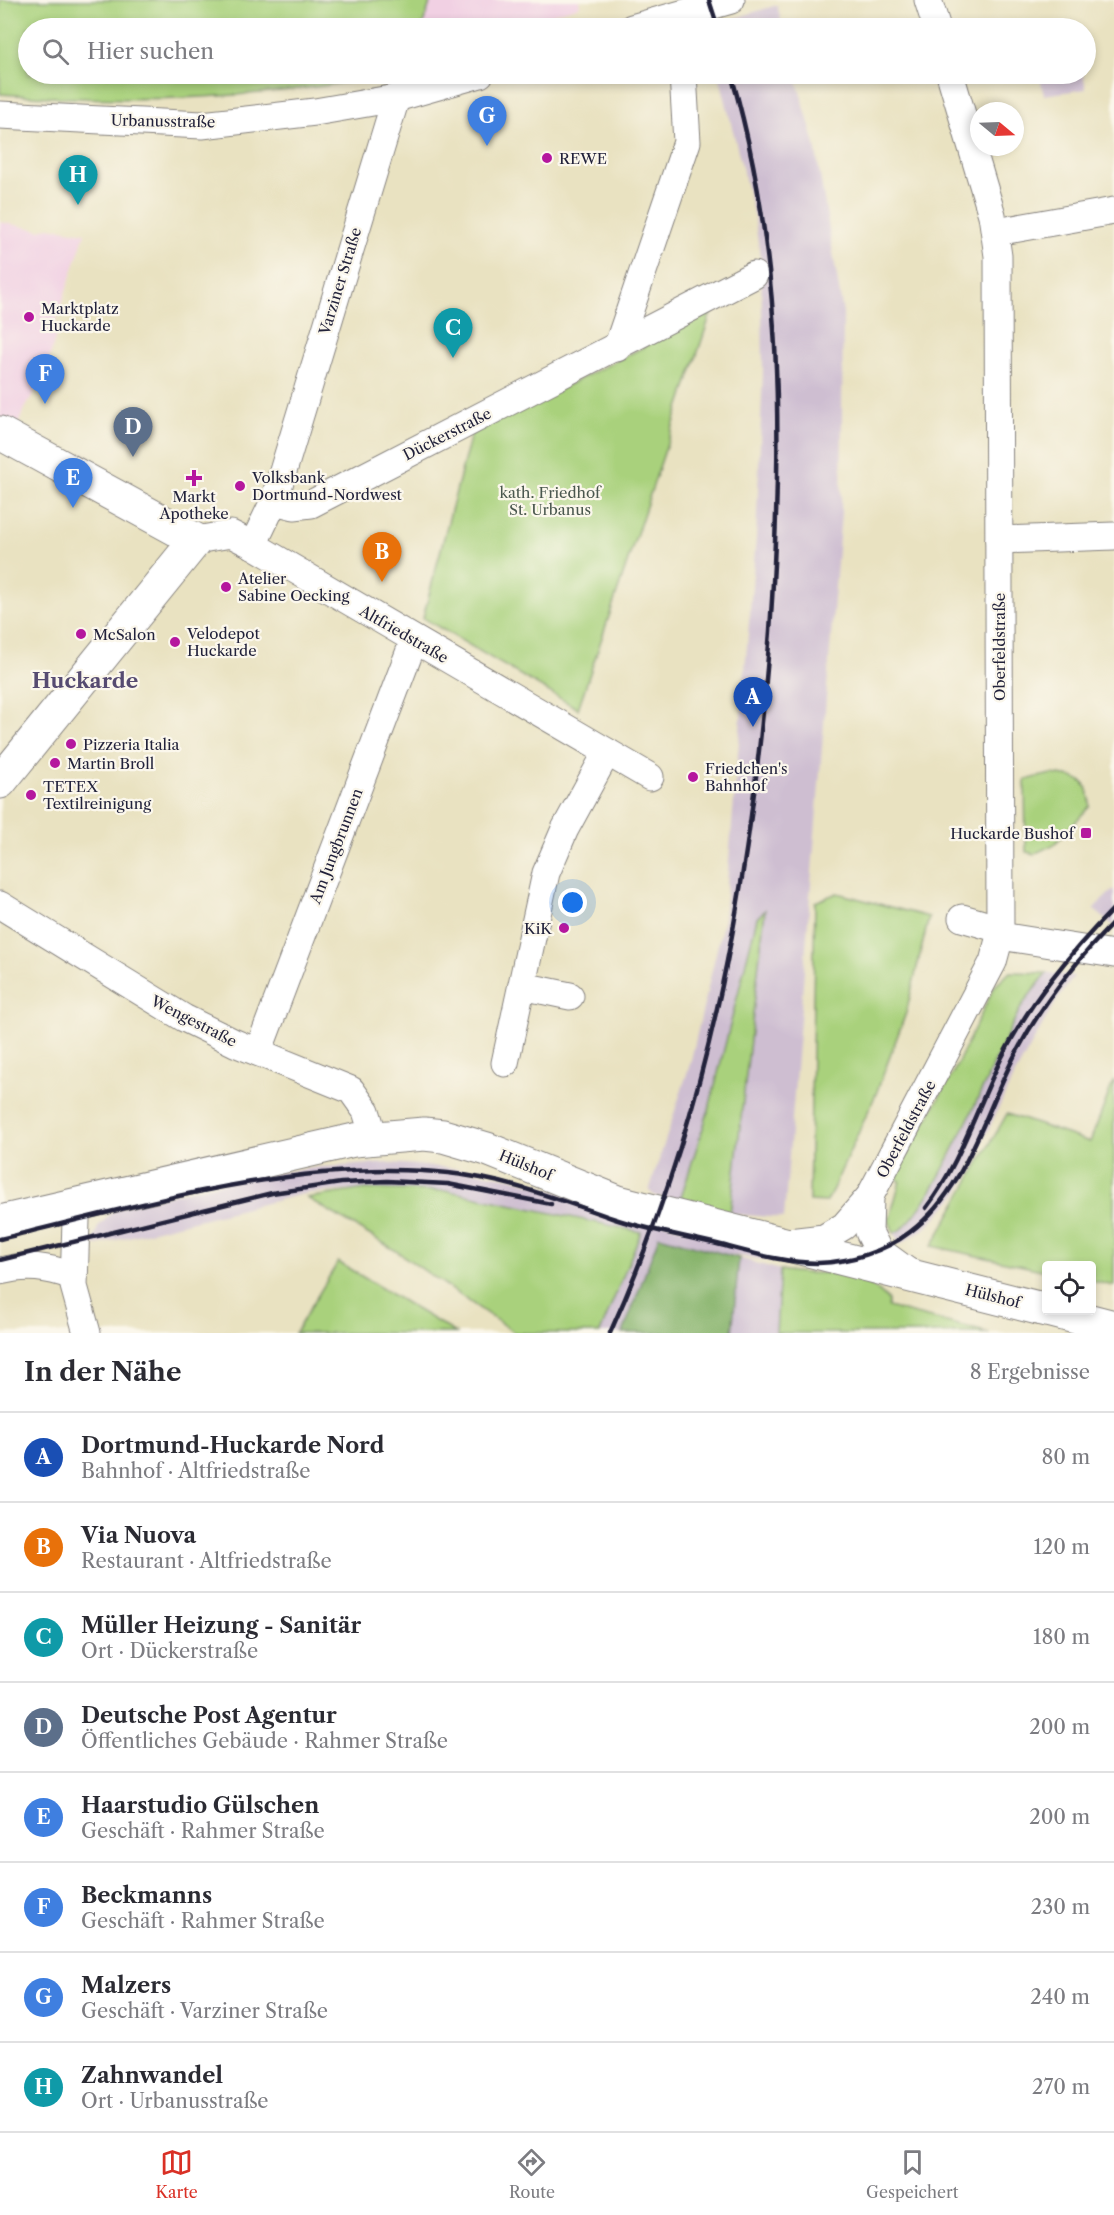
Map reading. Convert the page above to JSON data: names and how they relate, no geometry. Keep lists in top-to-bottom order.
{
  "streets": {
    "main road": ["Hülshof"],
    "street": [
      "Urbanusstraße",
      "Varziner Straße",
      "Dückerstraße",
      "Altfriedstraße",
      "Oberfeldstraße",
      "Am Jungbrunnen",
      "Wengestraße"
    ]
  },
  "crossings": [
    ["Urbanusstraße", "Varziner Straße"],
    ["Varziner Straße", "Dückerstraße"],
    ["Varziner Straße", "Altfriedstraße"],
    ["Altfriedstraße", "Am Jungbrunnen"],
    ["Oberfeldstraße", "Hülshof"],
    ["Am Jungbrunnen", "Wengestraße"],
    ["Wengestraße", "Hülshof"]
  ],
  "districts": ["Huckarde"],
  "parks": ["kath. Friedhof St. Urbanus"],
  "places": {
    "other": [
      "REWE",
      "Marktplatz Huckarde",
      "Volksbank Dortmund-Nordwest",
      "Atelier Sabine Oecking",
      "McSalon",
      "Velodepot Huckarde",
      "Pizzeria Italia",
      "Martin Broll",
      "Friedchen's Bahnhof",
      "TETEX Textilreinigung",
      "KiK"
    ],
    "health": ["Markt Apotheke"],
    "transit": ["Huckarde Bushof"]
  },
  "north": "right",
  "page": {
    "search": "Hier suchen",
    "pins": [
      "G",
      "H",
      "C",
      "F",
      "D",
      "E",
      "B",
      "A"
    ],
    "heading": ["In der Nähe", "8 Ergebnisse"],
    "list": [
      {
        "mark": "A",
        "name": "Dortmund-Huckarde Nord",
        "note": "Bahnhof · Altfriedstraße",
        "value": "80 m"
      },
      {
        "mark": "B",
        "name": "Via Nuova",
        "note": "Restaurant · Altfriedstraße",
        "value": "120 m"
      },
      {
        "mark": "C",
        "name": "Müller Heizung - Sanitär",
        "note": "Ort · Dückerstraße",
        "value": "180 m"
      },
      {
        "mark": "D",
        "name": "Deutsche Post Agentur",
        "note": "Öffentliches Gebäude · Rahmer Straße",
        "value": "200 m"
      },
      {
        "mark": "E",
        "name": "Haarstudio Gülschen",
        "note": "Geschäft · Rahmer Straße",
        "value": "200 m"
      },
      {
        "mark": "F",
        "name": "Beckmanns",
        "note": "Geschäft · Rahmer Straße",
        "value": "230 m"
      },
      {
        "mark": "G",
        "name": "Malzers",
        "note": "Geschäft · Varziner Straße",
        "value": "240 m"
      },
      {
        "mark": "H",
        "name": "Zahnwandel",
        "note": "Ort · Urbanusstraße",
        "value": "270 m"
      }
    ],
    "nav": ["Karte", "Route", "Gespeichert"]
  }
}
